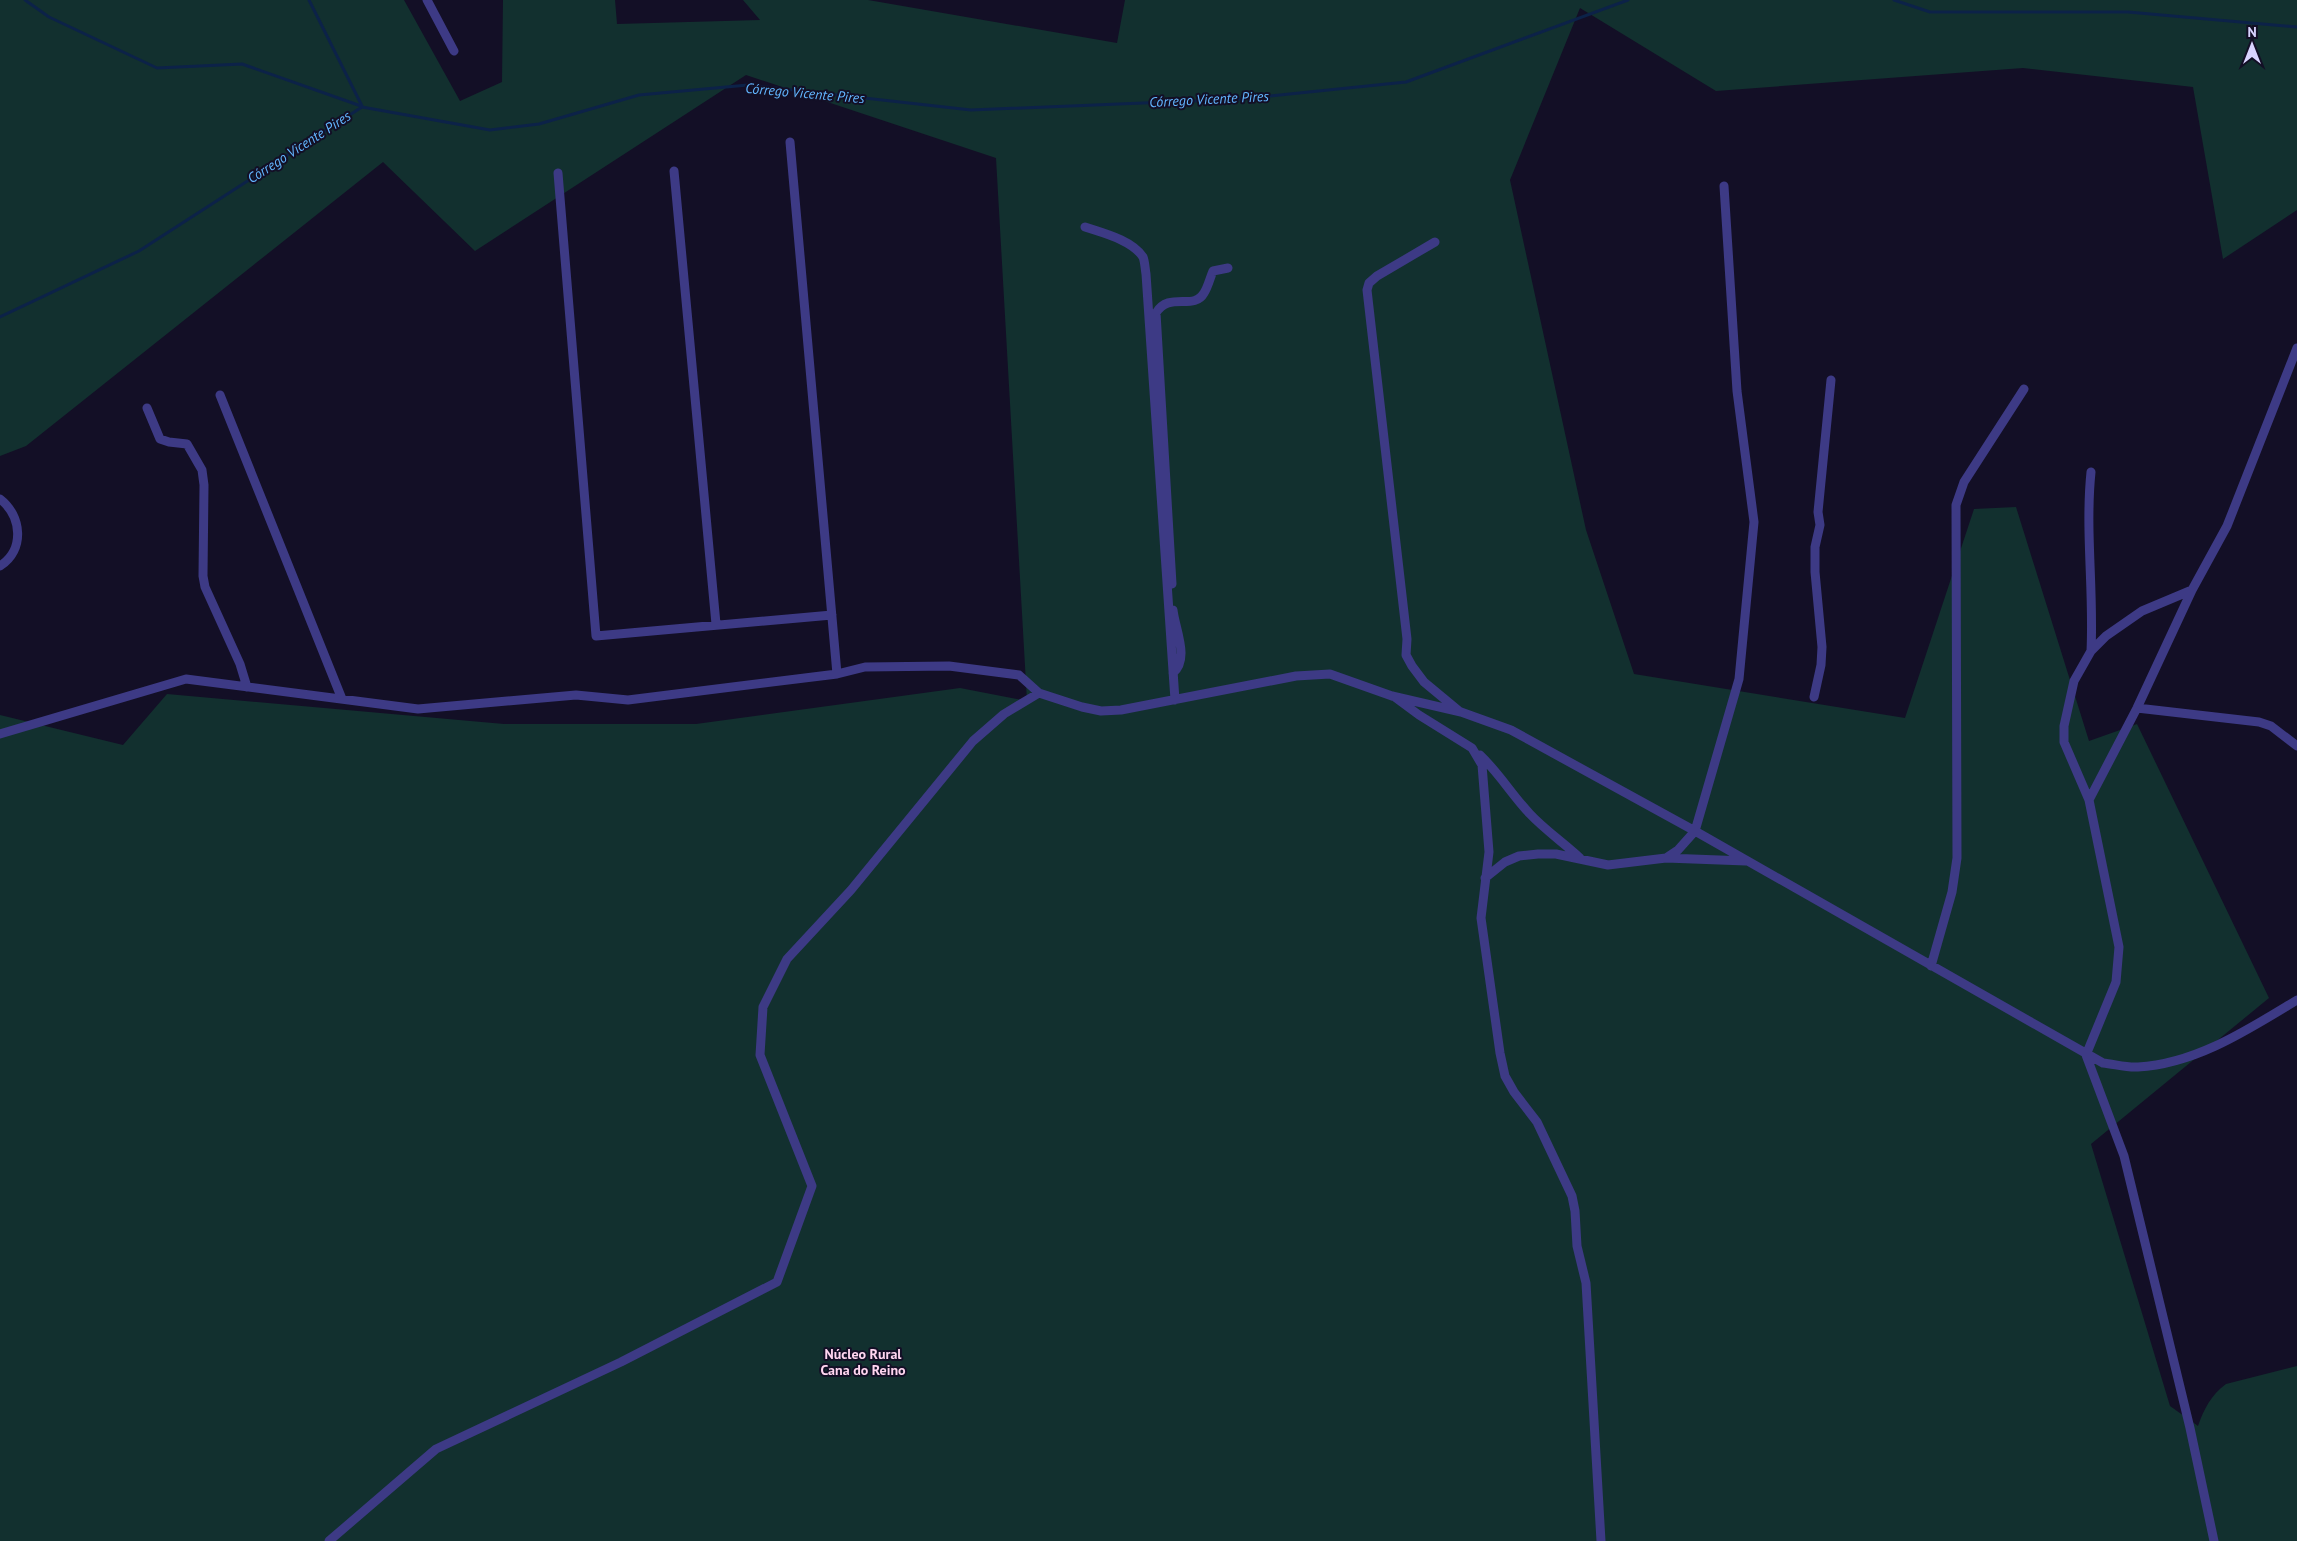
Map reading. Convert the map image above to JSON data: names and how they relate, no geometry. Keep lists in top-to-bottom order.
{
  "districts": ["Núcleo Rural Cana do Reino"],
  "water": ["Córrego Vicente Pires"],
  "north": "top"
}
